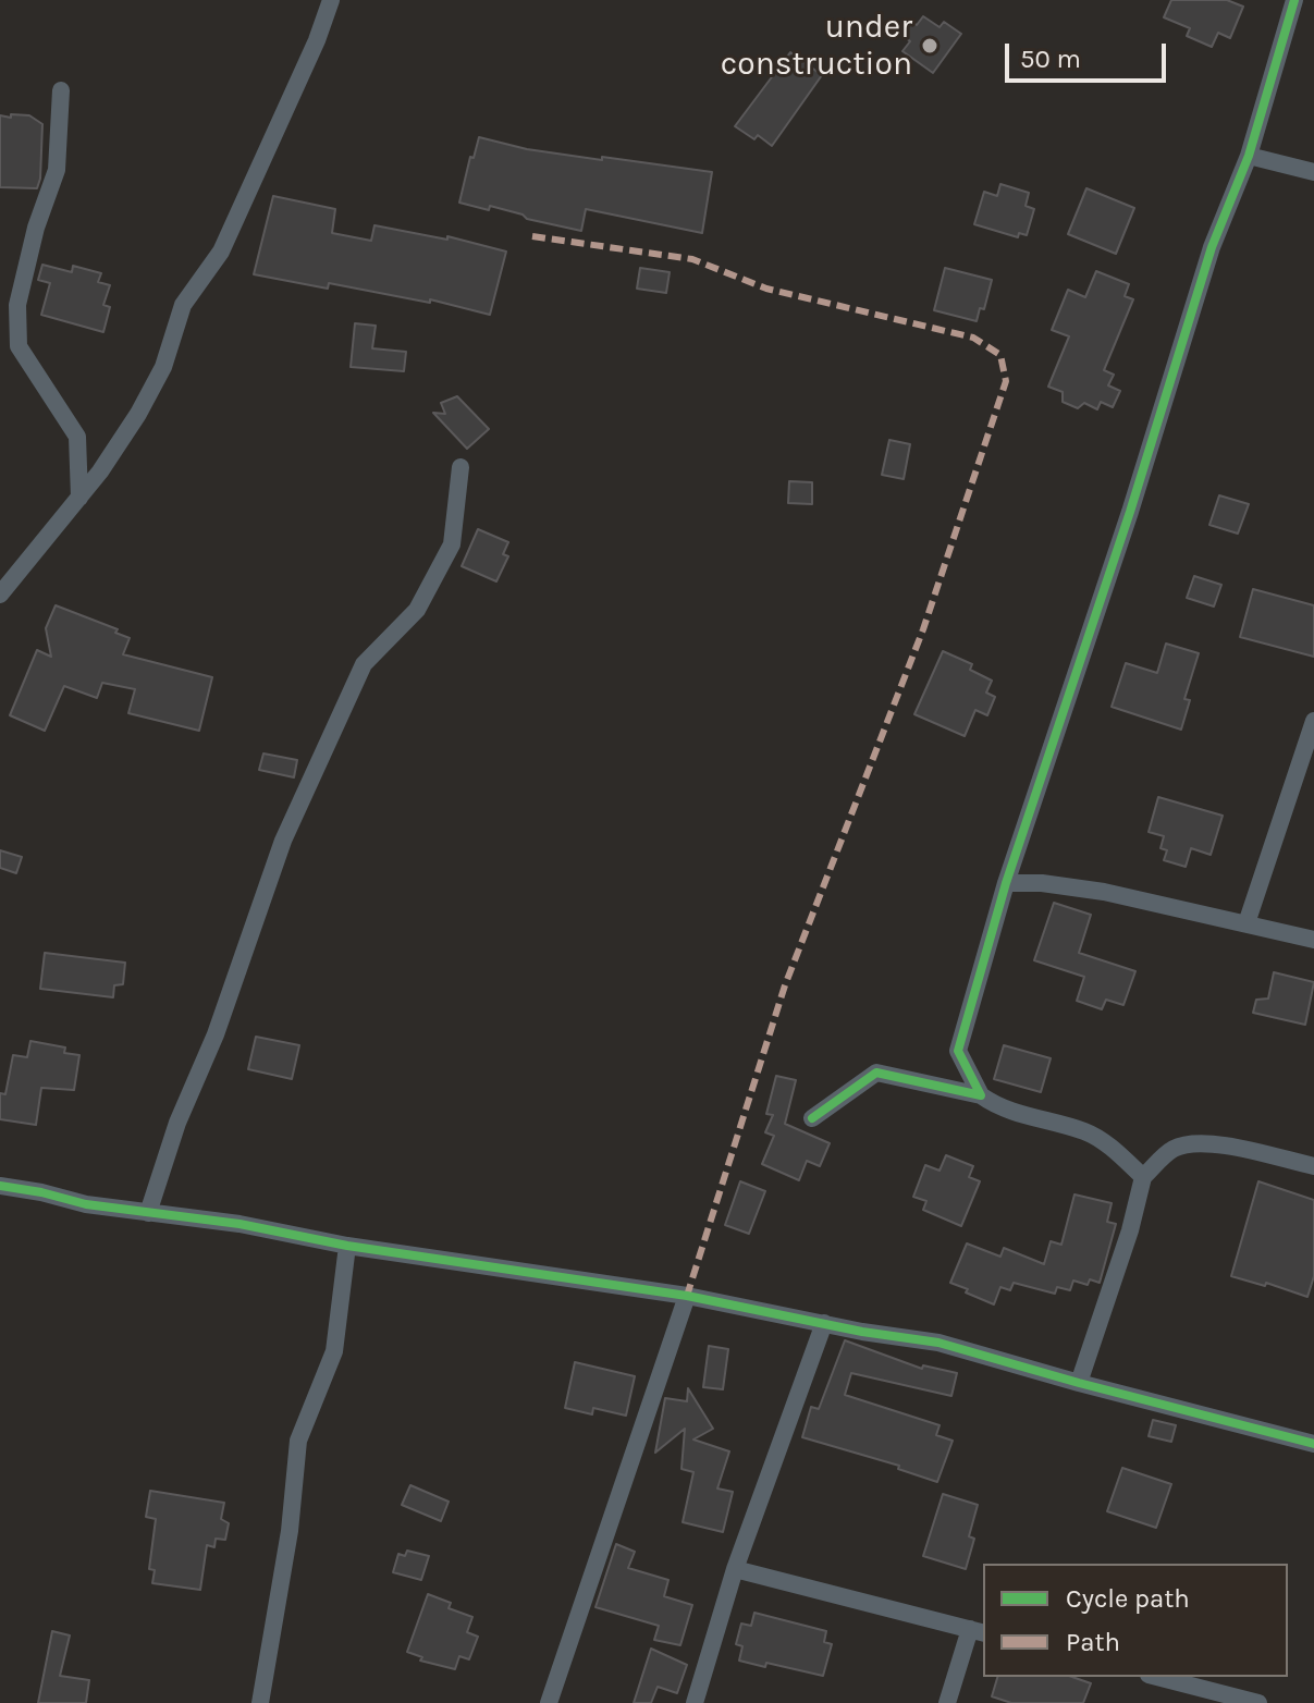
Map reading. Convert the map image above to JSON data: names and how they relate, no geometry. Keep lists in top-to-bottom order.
{
  "places": ["under construction"],
  "legend": ["Cycle path", "Path"],
  "scale_bar": "50 m"
}
